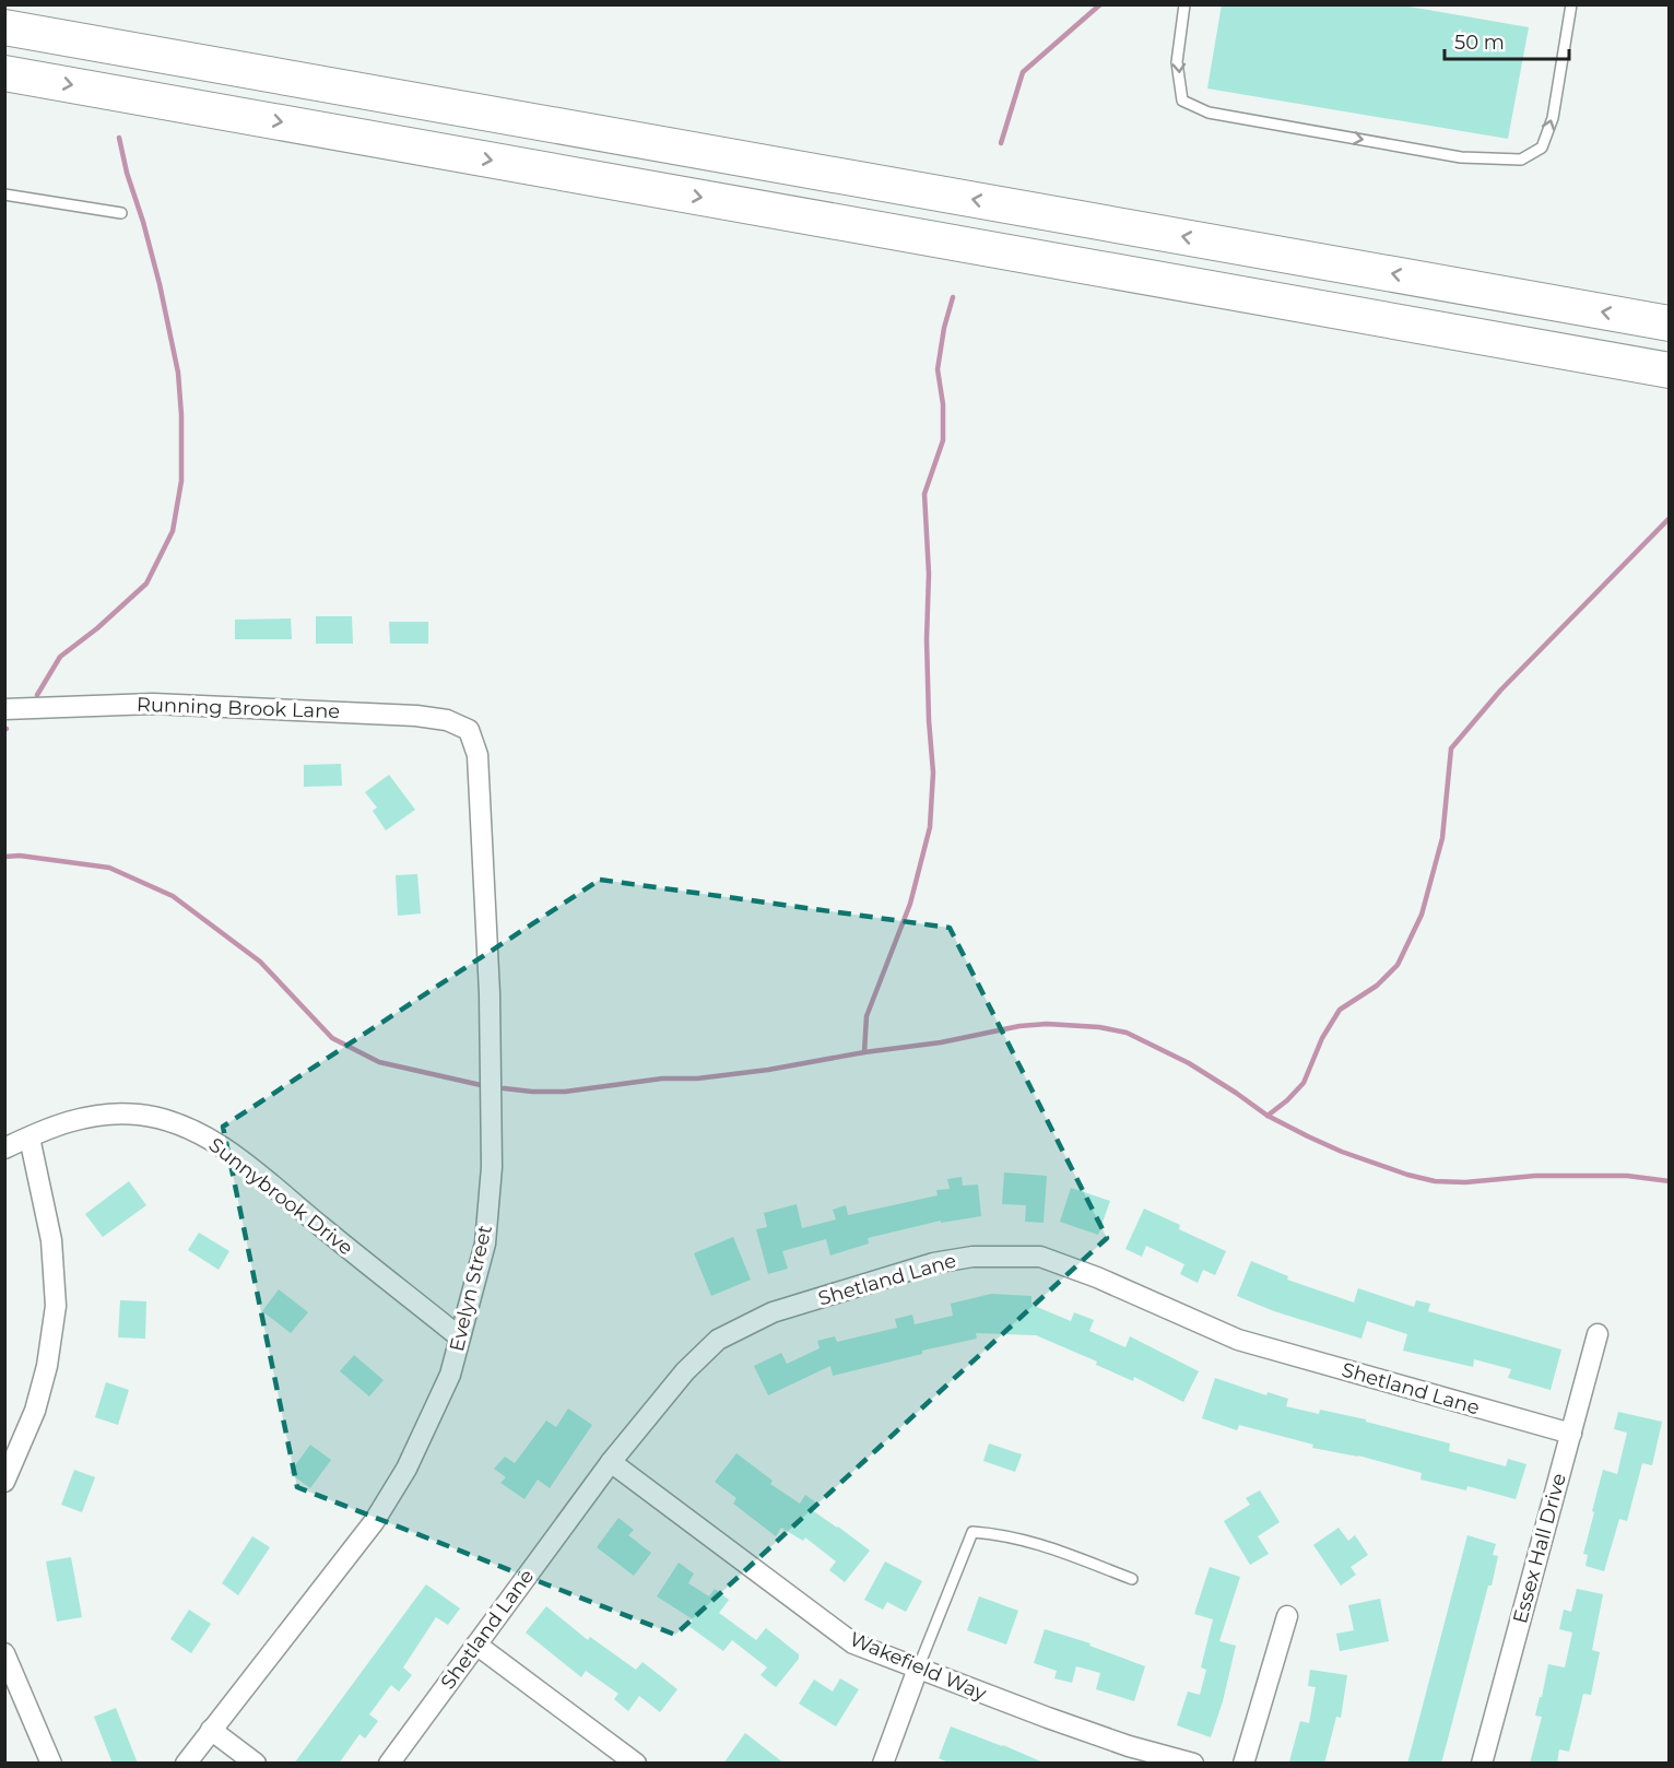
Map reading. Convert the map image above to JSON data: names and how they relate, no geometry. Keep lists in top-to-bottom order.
{
  "streets": {
    "street": [
      "Running Brook Lane",
      "Sunnybrook Drive",
      "Shetland Lane",
      "Evelyn Street",
      "Essex Hall Drive",
      "Wakefield Way"
    ]
  },
  "crossings": [
    ["Running Brook Lane", "Evelyn Street"],
    ["Sunnybrook Drive", "Evelyn Street"],
    ["Shetland Lane", "Essex Hall Drive"],
    ["Shetland Lane", "Wakefield Way"]
  ],
  "scale_bar": "50 m"
}
